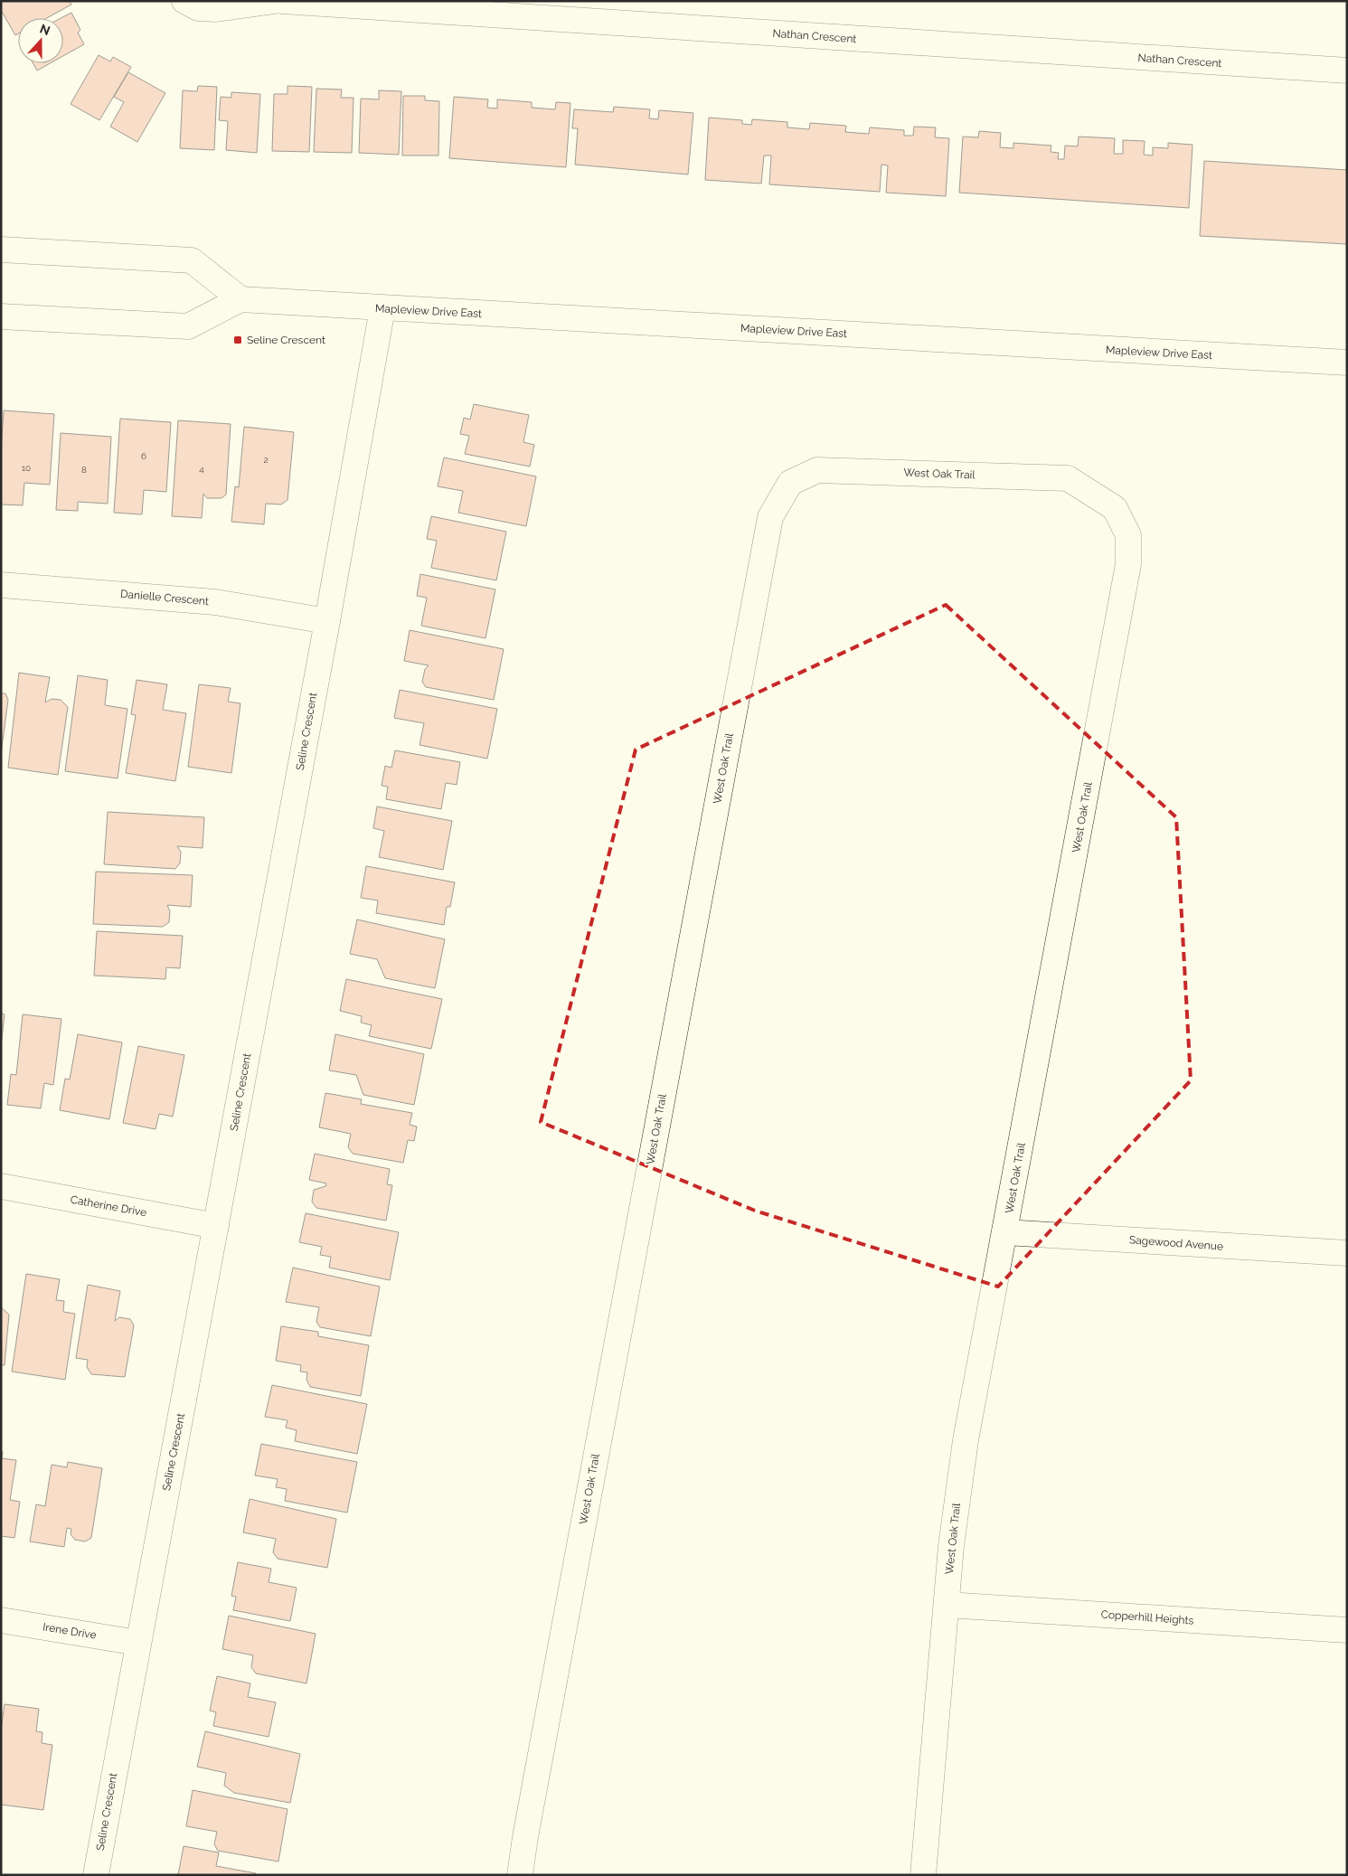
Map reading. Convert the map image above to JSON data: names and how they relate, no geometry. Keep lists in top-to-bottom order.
{
  "streets": {
    "street": [
      "Nathan Crescent",
      "Mapleview Drive East",
      "West Oak Trail",
      "Danielle Crescent",
      "Seline Crescent",
      "Catherine Drive",
      "Sagewood Avenue",
      "Copperhill Heights",
      "Irene Drive"
    ]
  },
  "crossings": [
    ["Mapleview Drive East", "Seline Crescent"],
    ["West Oak Trail", "Sagewood Avenue"],
    ["West Oak Trail", "Copperhill Heights"],
    ["Danielle Crescent", "Seline Crescent"],
    ["Seline Crescent", "Catherine Drive"],
    ["Seline Crescent", "Irene Drive"]
  ],
  "places": {
    "transit": ["Seline Crescent"]
  },
  "house_numbers": [
    "6",
    "2",
    "10",
    "4",
    "8"
  ],
  "north": "top"
}
